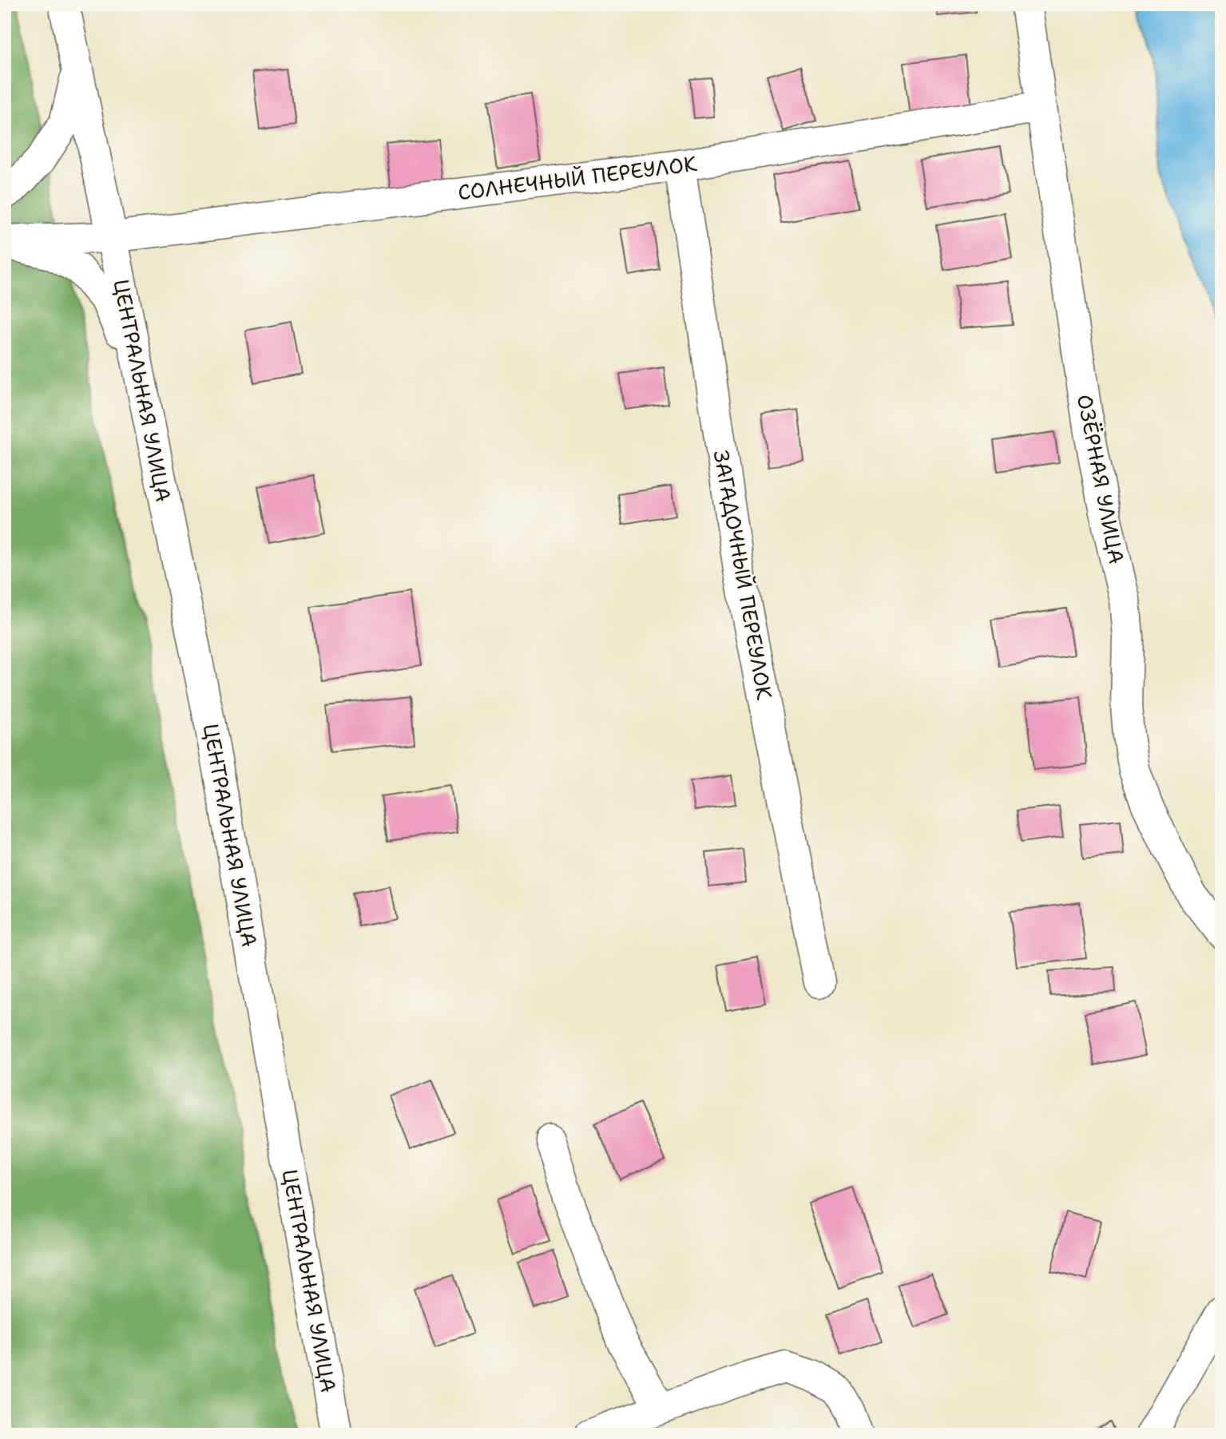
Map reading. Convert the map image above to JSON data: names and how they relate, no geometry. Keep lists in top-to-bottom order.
{
  "streets": {
    "street": [
      "СОЛНЕЧНЫЙ ПЕРЕУЛОК",
      "ЦЕНТРАЛЬНАЯ УЛИЦА",
      "ОЗЁРНАЯ УЛИЦА",
      "ЗАГАДОЧНЫЙ ПЕРЕУЛОК"
    ]
  },
  "crossings": [
    ["СОЛНЕЧНЫЙ ПЕРЕУЛОК", "ЦЕНТРАЛЬНАЯ УЛИЦА"],
    ["СОЛНЕЧНЫЙ ПЕРЕУЛОК", "ОЗЁРНАЯ УЛИЦА"],
    ["СОЛНЕЧНЫЙ ПЕРЕУЛОК", "ЗАГАДОЧНЫЙ ПЕРЕУЛОК"]
  ]
}
